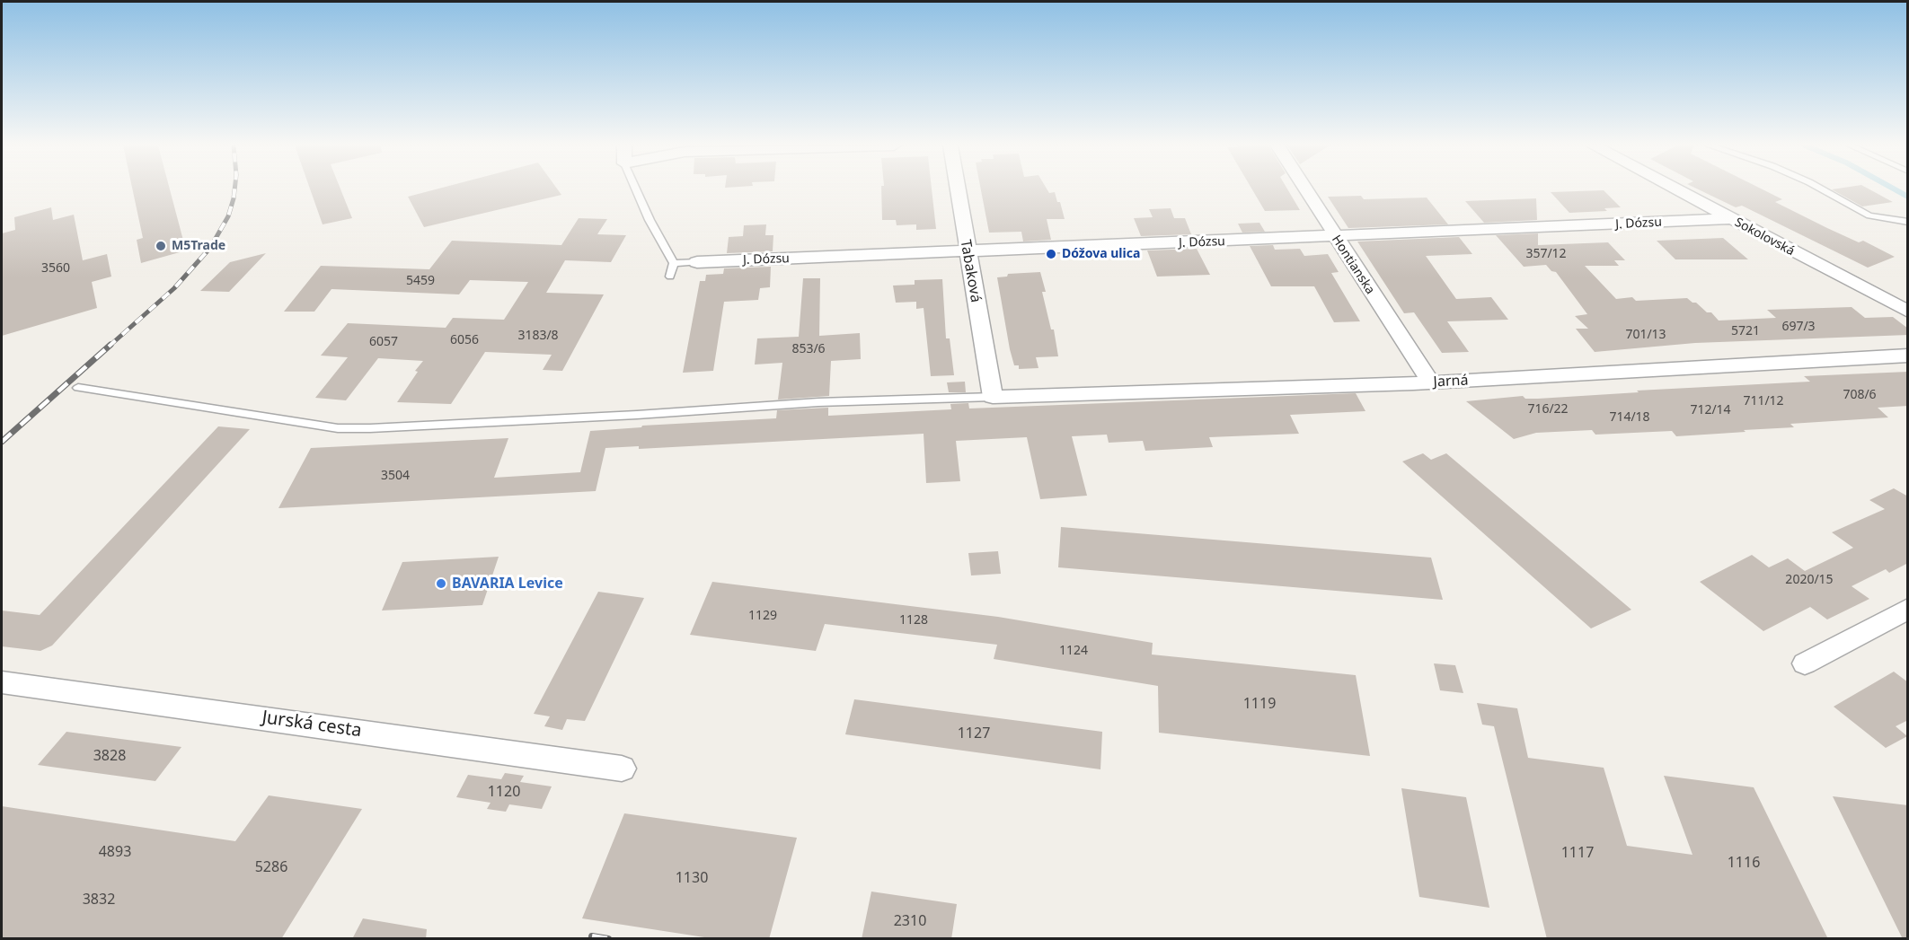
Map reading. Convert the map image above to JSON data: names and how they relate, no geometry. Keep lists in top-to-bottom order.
{
  "streets": {
    "street": [
      "J. Dózsu",
      "Sokolovská",
      "Hontianska",
      "Tabaková",
      "Jarná",
      "Jurská cesta"
    ]
  },
  "crossings": [
    ["J. Dózsu", "Sokolovská"],
    ["J. Dózsu", "Hontianska"],
    ["J. Dózsu", "Tabaková"],
    ["Hontianska", "Jarná"],
    ["Tabaková", "Jarná"]
  ],
  "places": ["M5Trade", "Dóžova ulica", "BAVARIA Levice"],
  "house_numbers": [
    "357/12",
    "3560",
    "5459",
    "697/3",
    "5721",
    "701/13",
    "3183/8",
    "6056",
    "6057",
    "853/6",
    "708/6",
    "711/12",
    "716/22",
    "712/14",
    "714/18",
    "3504",
    "2020/15",
    "1129",
    "1128",
    "1124",
    "1119",
    "1127",
    "3828",
    "1120",
    "4893",
    "1117",
    "1116",
    "5286",
    "1130",
    "3832",
    "2310"
  ]
}
